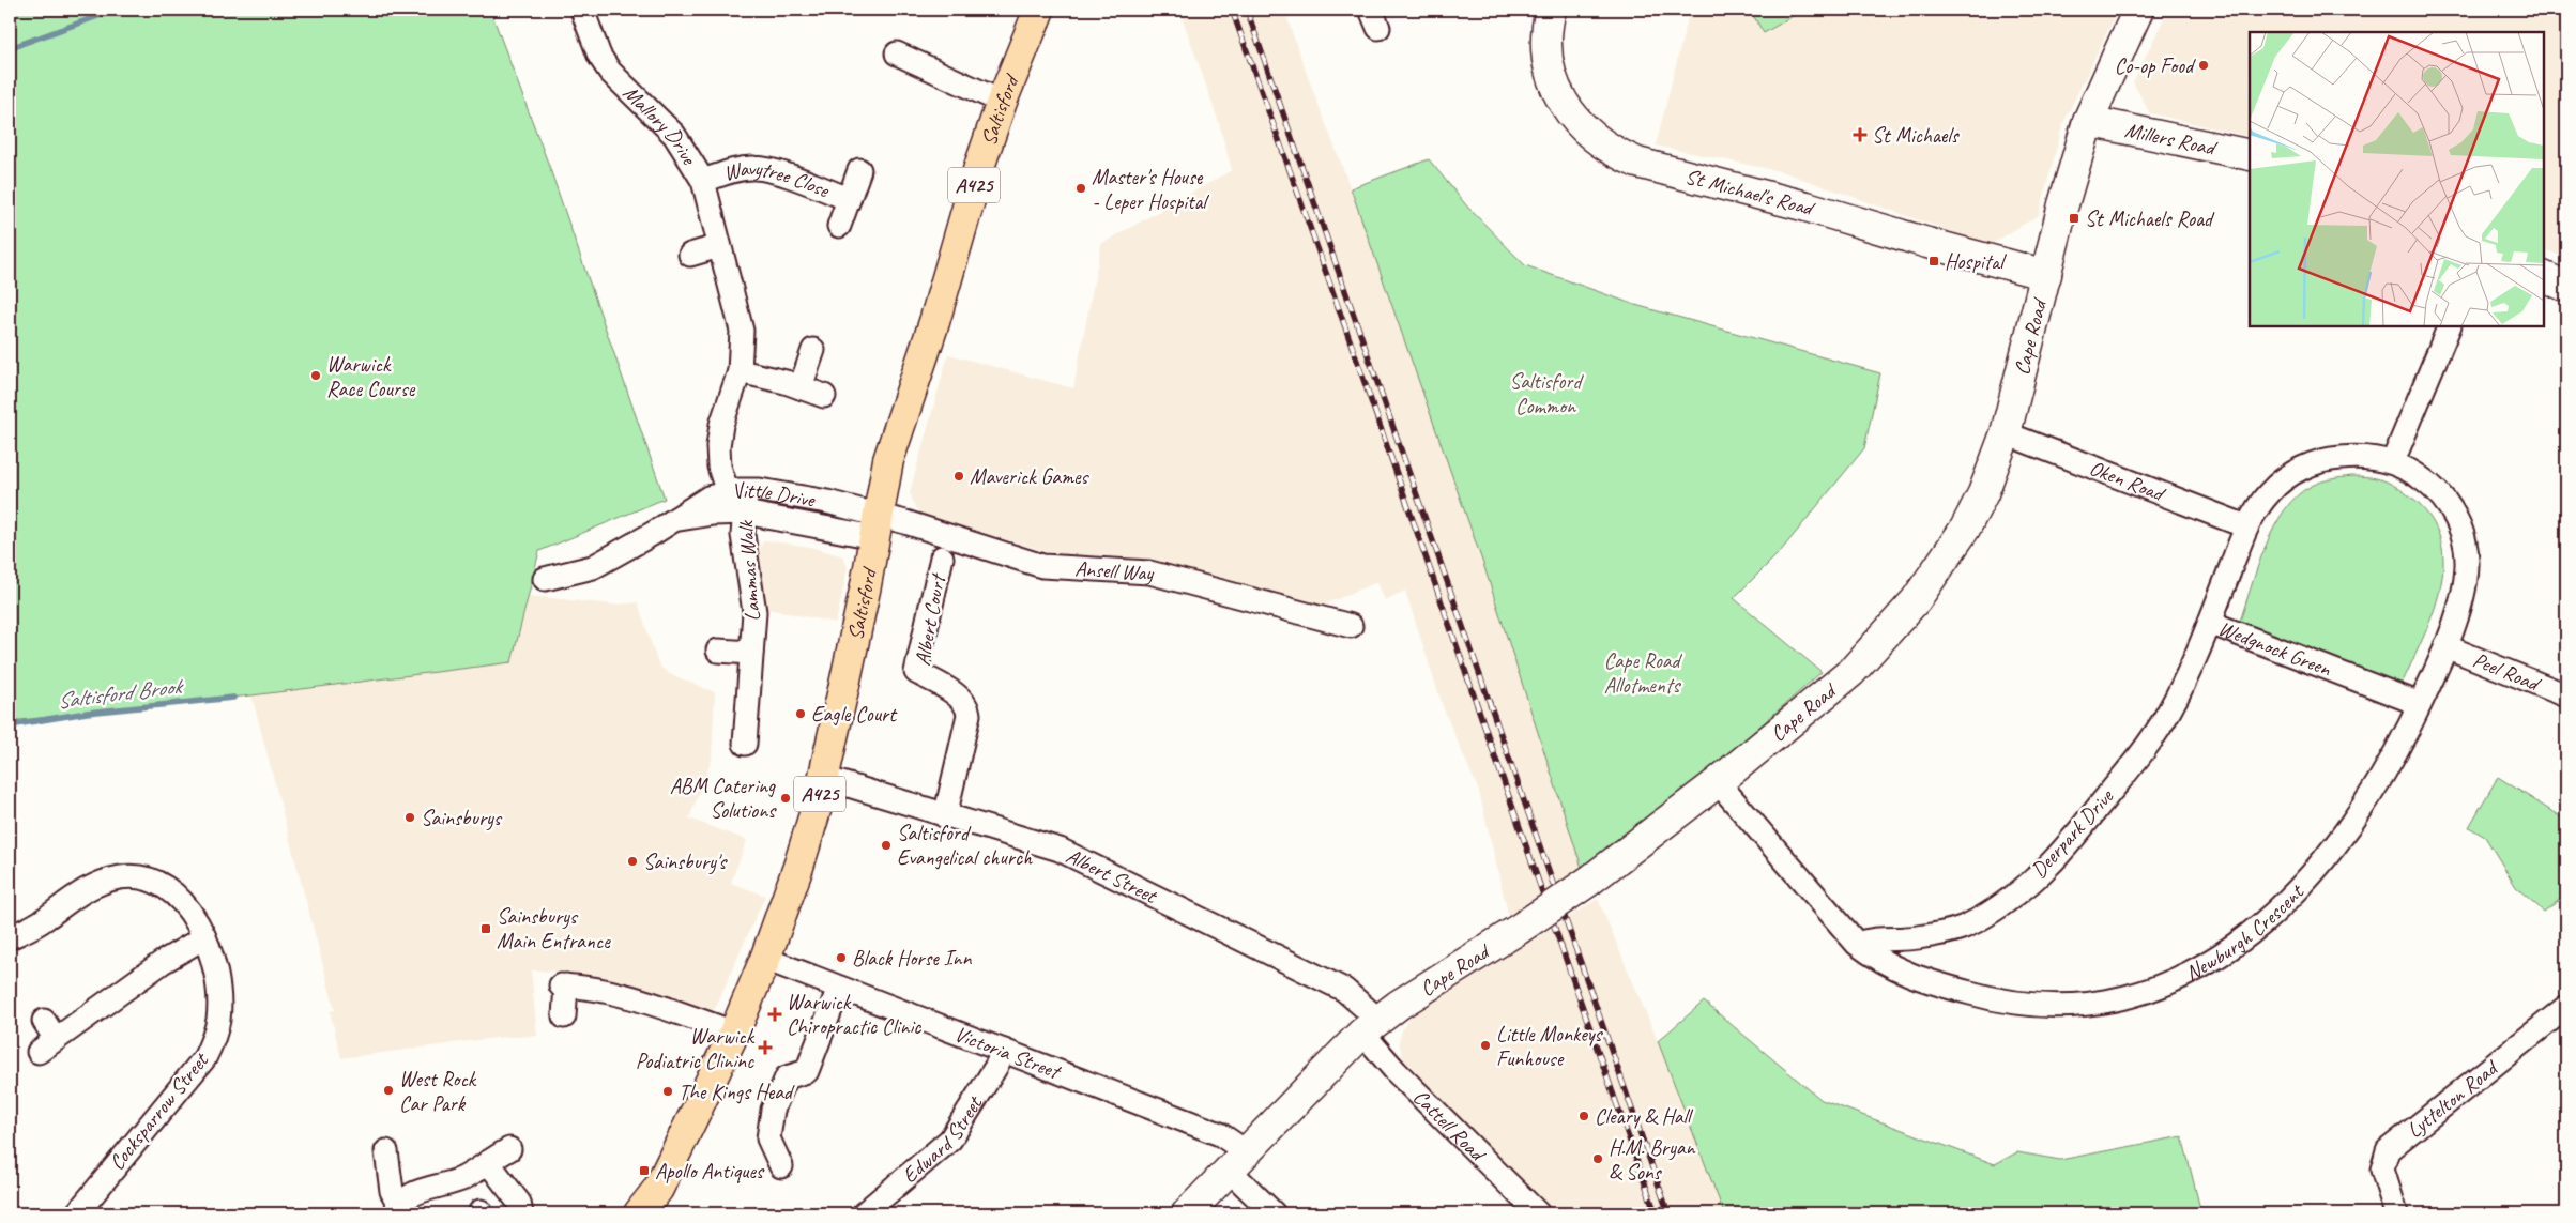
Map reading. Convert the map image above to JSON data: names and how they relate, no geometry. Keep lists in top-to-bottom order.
{
  "streets": {
    "main road": ["Saltisford", "A425"],
    "street": [
      "Mallory Drive",
      "Millers Road",
      "Wavytree Close",
      "St Michael's Road",
      "Cape Road",
      "Oken Road",
      "Vittle Drive",
      "Lammas Walk",
      "Ansell Way",
      "Albert Court",
      "Wedgnock Green",
      "Peel Road",
      "Deerpark Drive",
      "Albert Street",
      "Newburgh Crescent",
      "Victoria Street",
      "Lyttelton Road",
      "Cocksparrow Street",
      "Cattell Road",
      "Edward Street"
    ]
  },
  "crossings": [
    ["Saltisford", "A425"],
    ["Saltisford", "Vittle Drive"],
    ["Saltisford", "Ansell Way"],
    ["Saltisford", "Albert Street"],
    ["Saltisford", "Victoria Street"],
    ["Mallory Drive", "Wavytree Close"],
    ["Mallory Drive", "Vittle Drive"],
    ["Mallory Drive", "Lammas Walk"],
    ["Millers Road", "Cape Road"],
    ["St Michael's Road", "Cape Road"],
    ["Cape Road", "Oken Road"],
    ["Cape Road", "Albert Street"],
    ["Cape Road", "Victoria Street"],
    ["Cape Road", "Cattell Road"],
    ["Oken Road", "Wedgnock Green"],
    ["Vittle Drive", "Lammas Walk"],
    ["Vittle Drive", "Ansell Way"],
    ["Albert Court", "Albert Street"],
    ["Wedgnock Green", "Peel Road"],
    ["Wedgnock Green", "Deerpark Drive"],
    ["Wedgnock Green", "Newburgh Crescent"],
    ["Peel Road", "Newburgh Crescent"],
    ["Deerpark Drive", "Newburgh Crescent"],
    ["Albert Street", "Cattell Road"],
    ["Victoria Street", "Edward Street"]
  ],
  "water": ["Saltisford Brook"],
  "parks": ["Saltisford Common", "Cape Road Allotments"],
  "places": {
    "other": [
      "Co-op Food",
      "Master's House - Leper Hospital",
      "Warwick Race Course",
      "Maverick Games",
      "Eagle Court",
      "ABM Catering Solutions",
      "Sainsburys",
      "Saltisford Evangelical church",
      "Sainsbury's",
      "Black Horse Inn",
      "Little Monkeys Funhouse",
      "West Rock Car Park",
      "The Kings Head",
      "Cleary & Hall",
      "H.M. Bryan & Sons"
    ],
    "health": ["St Michaels", "Warwick Chiropractic Clinic", "Warwick Podiatric Clininc"],
    "transit": [
      "St Michaels Road",
      "Hospital",
      "Sainsburys Main Entrance",
      "Apollo Antiques"
    ]
  }
}
